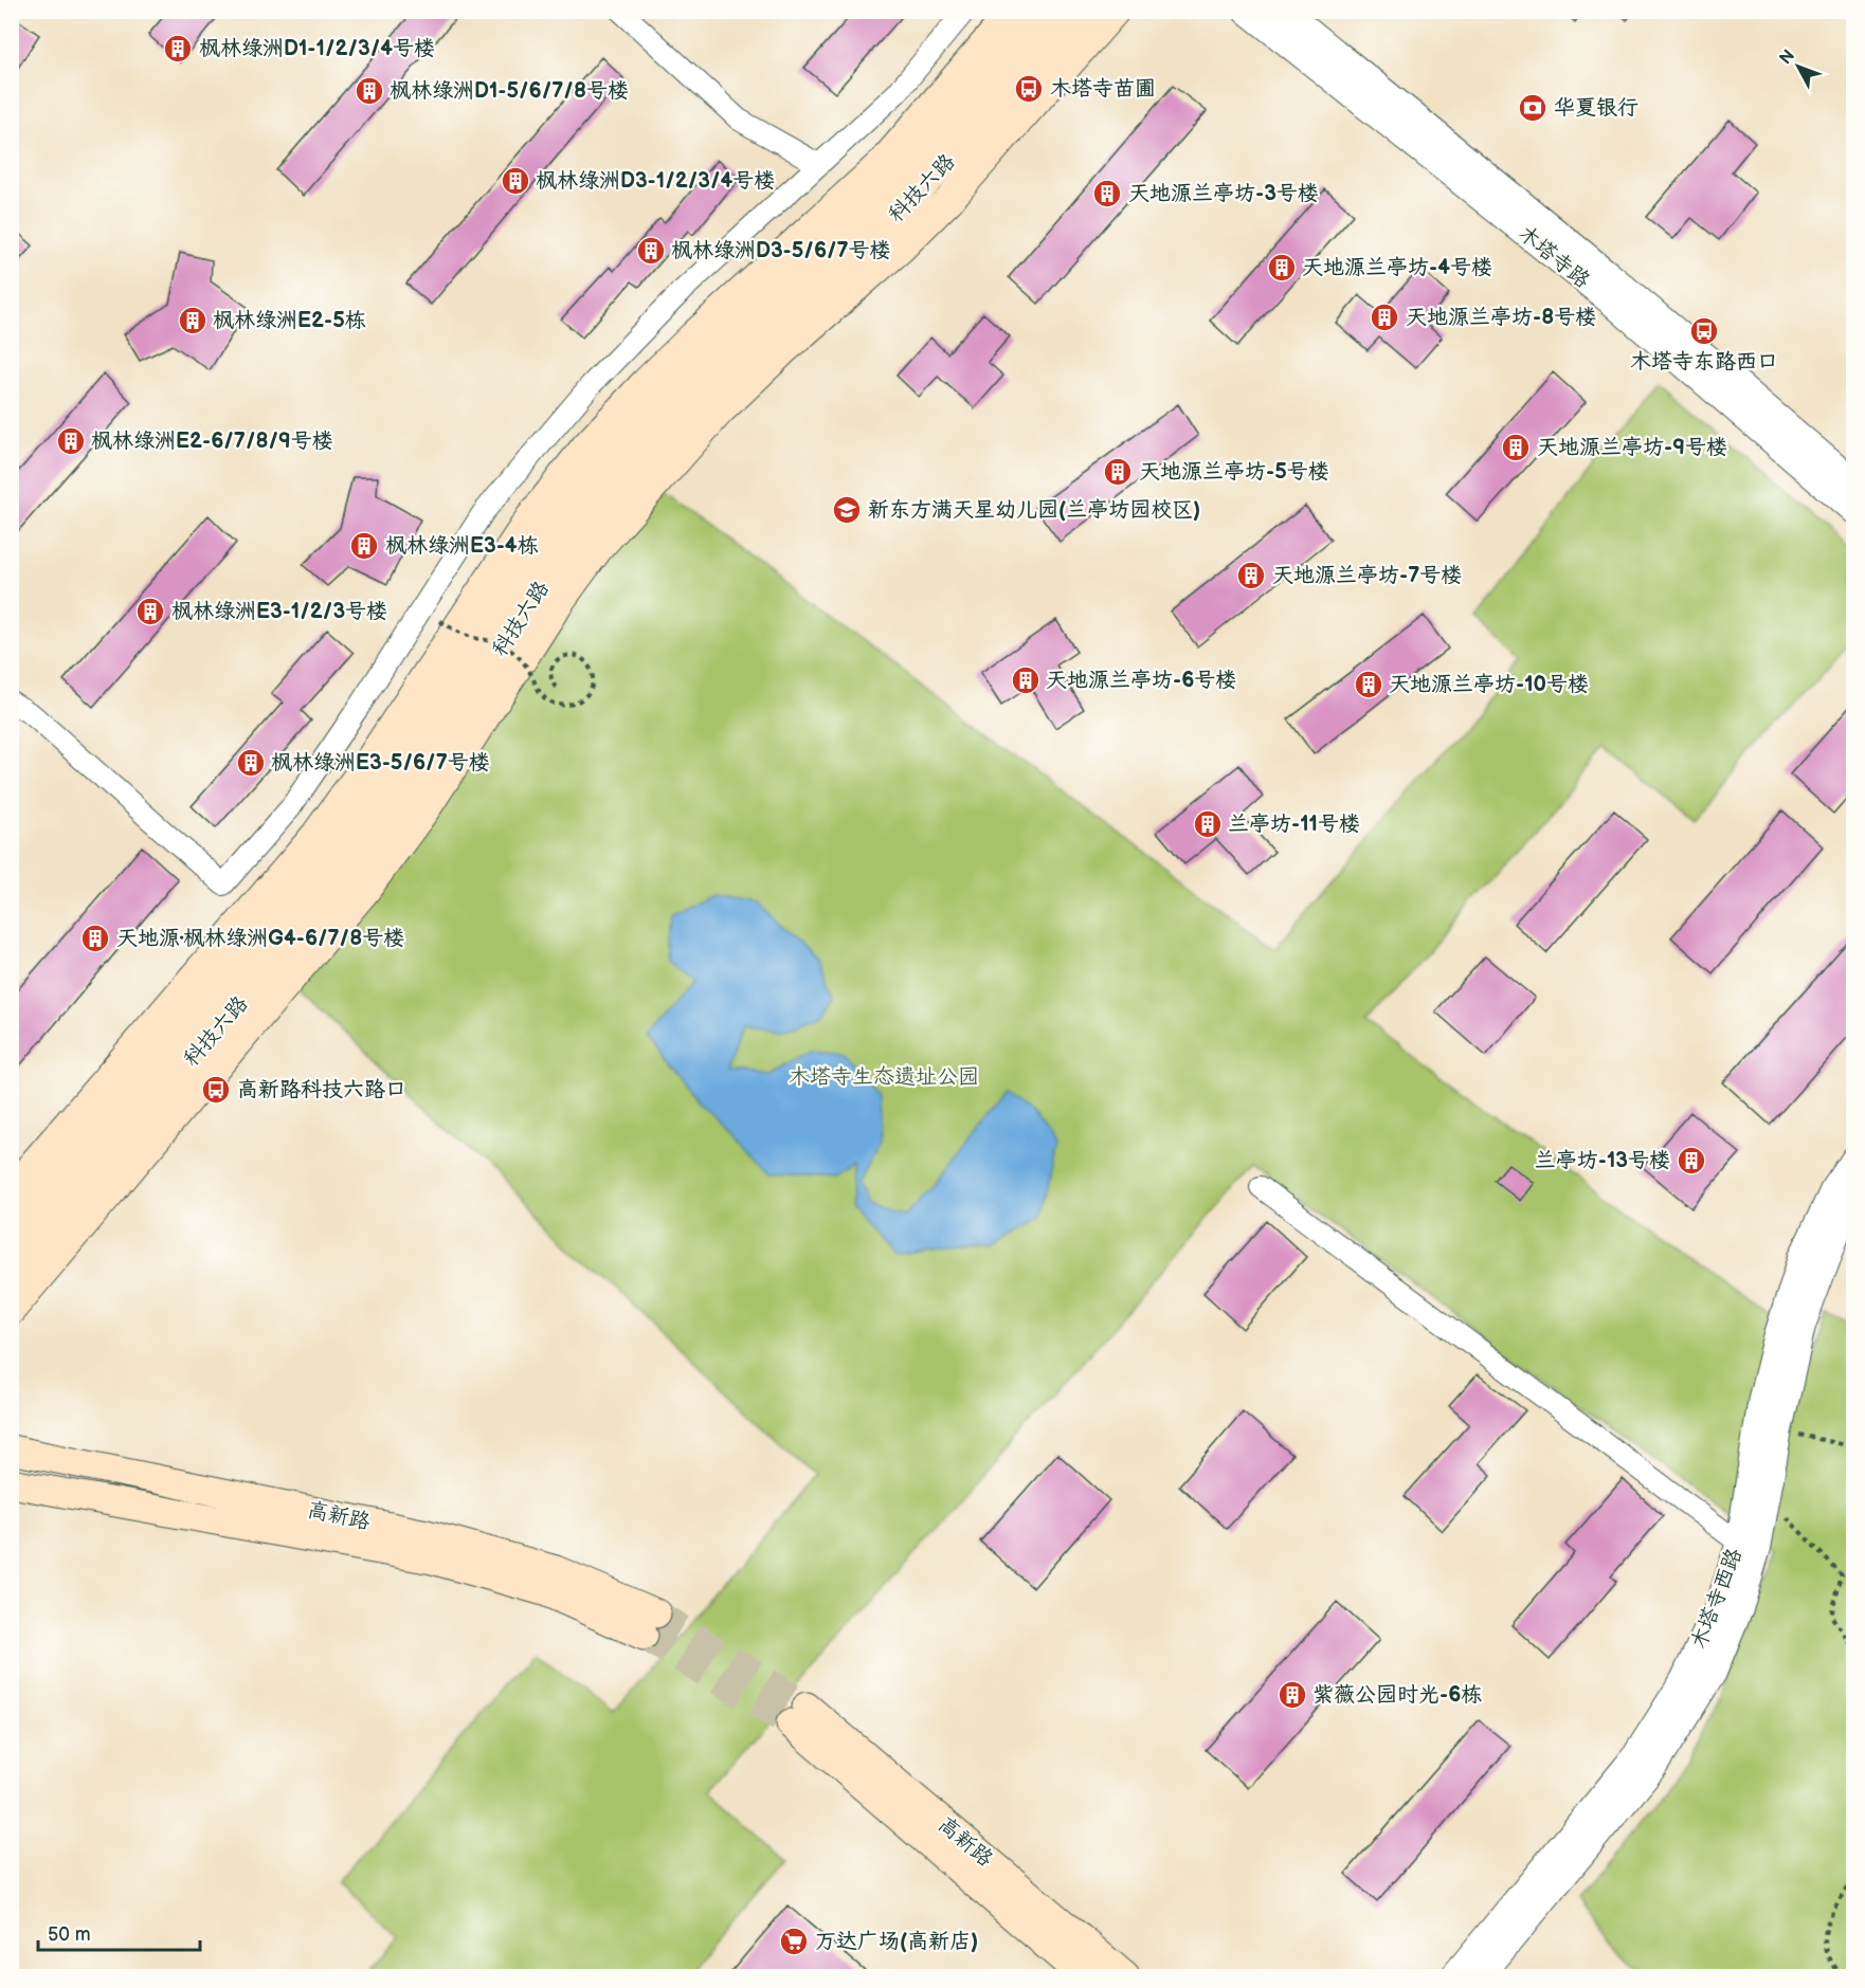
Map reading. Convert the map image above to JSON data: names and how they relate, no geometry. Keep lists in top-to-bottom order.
{
  "streets": {
    "main road": ["科技六路", "高新路"],
    "street": ["木塔寺路", "木塔寺西路"]
  },
  "parks": ["木塔寺生态遗址公园"],
  "places": {
    "building": [
      "枫林绿洲D1-1/2/3/4号楼",
      "枫林绿洲D1-5/6/7/8号楼",
      "枫林绿洲D3-1/2/3/4号楼",
      "天地源兰亭坊-3号楼",
      "枫林绿洲D3-5/6/7号楼",
      "天地源兰亭坊-4号楼",
      "天地源兰亭坊-8号楼",
      "枫林绿洲E2-5栋",
      "枫林绿洲E2-6/7/8/9号楼",
      "天地源兰亭坊-9号楼",
      "天地源兰亭坊-5号楼",
      "枫林绿洲E3-4栋",
      "天地源兰亭坊-7号楼",
      "枫林绿洲E3-1/2/3号楼",
      "天地源兰亭坊-6号楼",
      "天地源兰亭坊-10号楼",
      "枫林绿洲E3-5/6/7号楼",
      "兰亭坊-11号楼",
      "天地源·枫林绿洲G4-6/7/8号楼",
      "兰亭坊-13号楼",
      "紫薇公园时光-6栋"
    ],
    "bus stop": ["木塔寺苗圃", "木塔寺东路西口", "高新路科技六路口"],
    "bank": ["华夏银行"],
    "school or university": ["新东方满天星幼儿园(兰亭坊园校区)"],
    "supermarket": ["万达广场(高新店)"]
  },
  "scale_bar": "50 m",
  "north": "top left"
}
